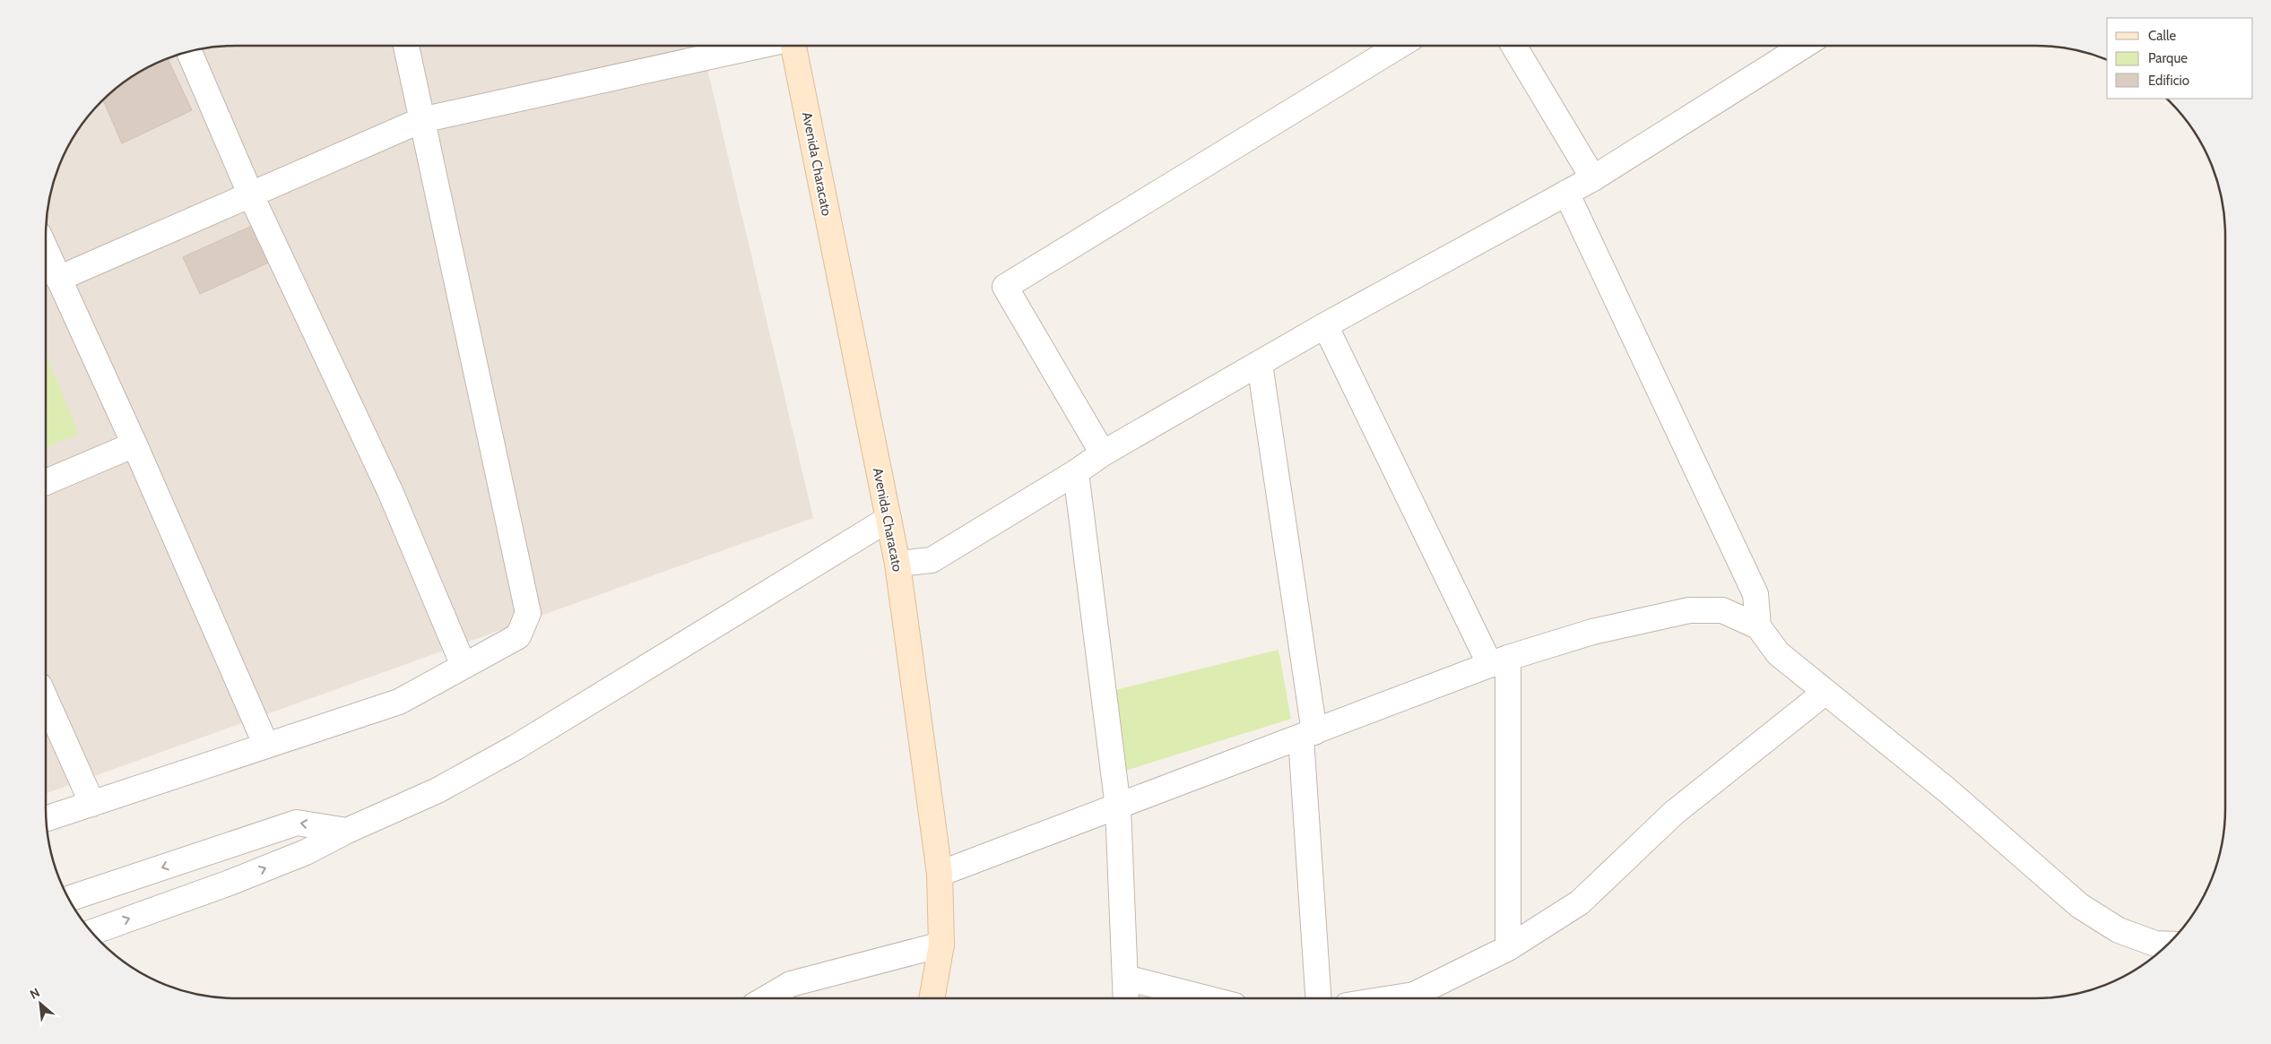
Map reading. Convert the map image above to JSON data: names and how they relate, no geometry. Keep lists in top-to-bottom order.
{
  "streets": {
    "main road": ["Avenida Characato"]
  },
  "legend": ["Calle", "Parque", "Edificio"],
  "north": "top left"
}
